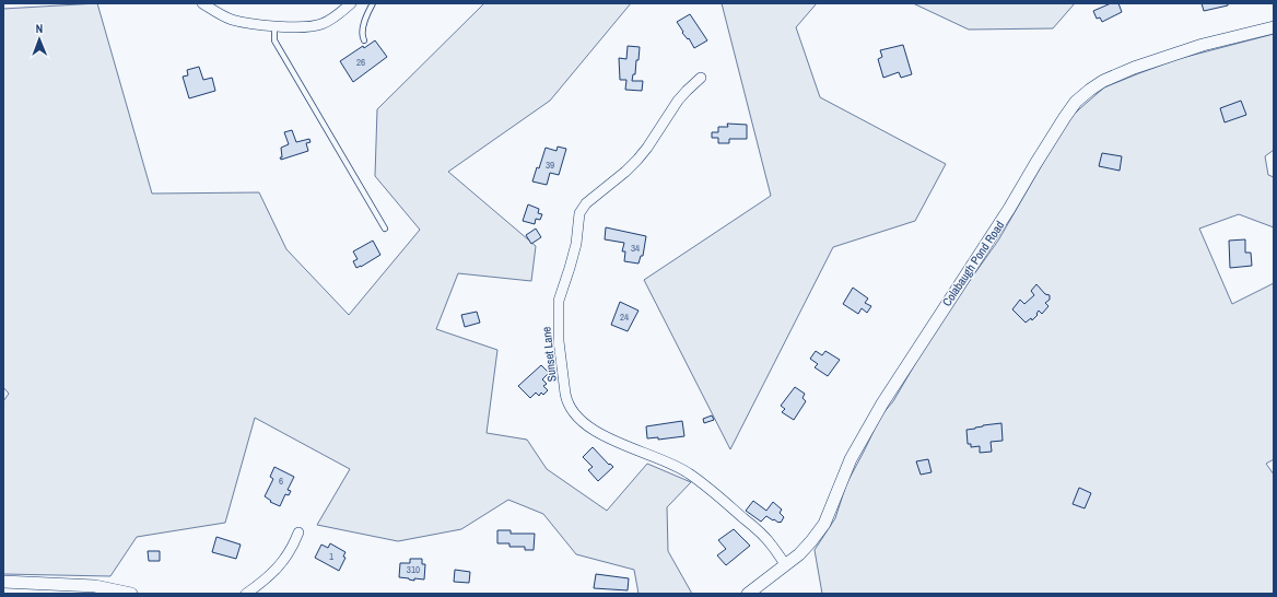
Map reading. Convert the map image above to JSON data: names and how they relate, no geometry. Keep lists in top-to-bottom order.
{
  "streets": {
    "street": ["Colabaugh Pond Road", "Sunset Lane"]
  },
  "crossings": [
    ["Colabaugh Pond Road", "Sunset Lane"]
  ],
  "house_numbers": [
    "26",
    "39",
    "34",
    "24",
    "6",
    "1",
    "310"
  ],
  "north": "top"
}
